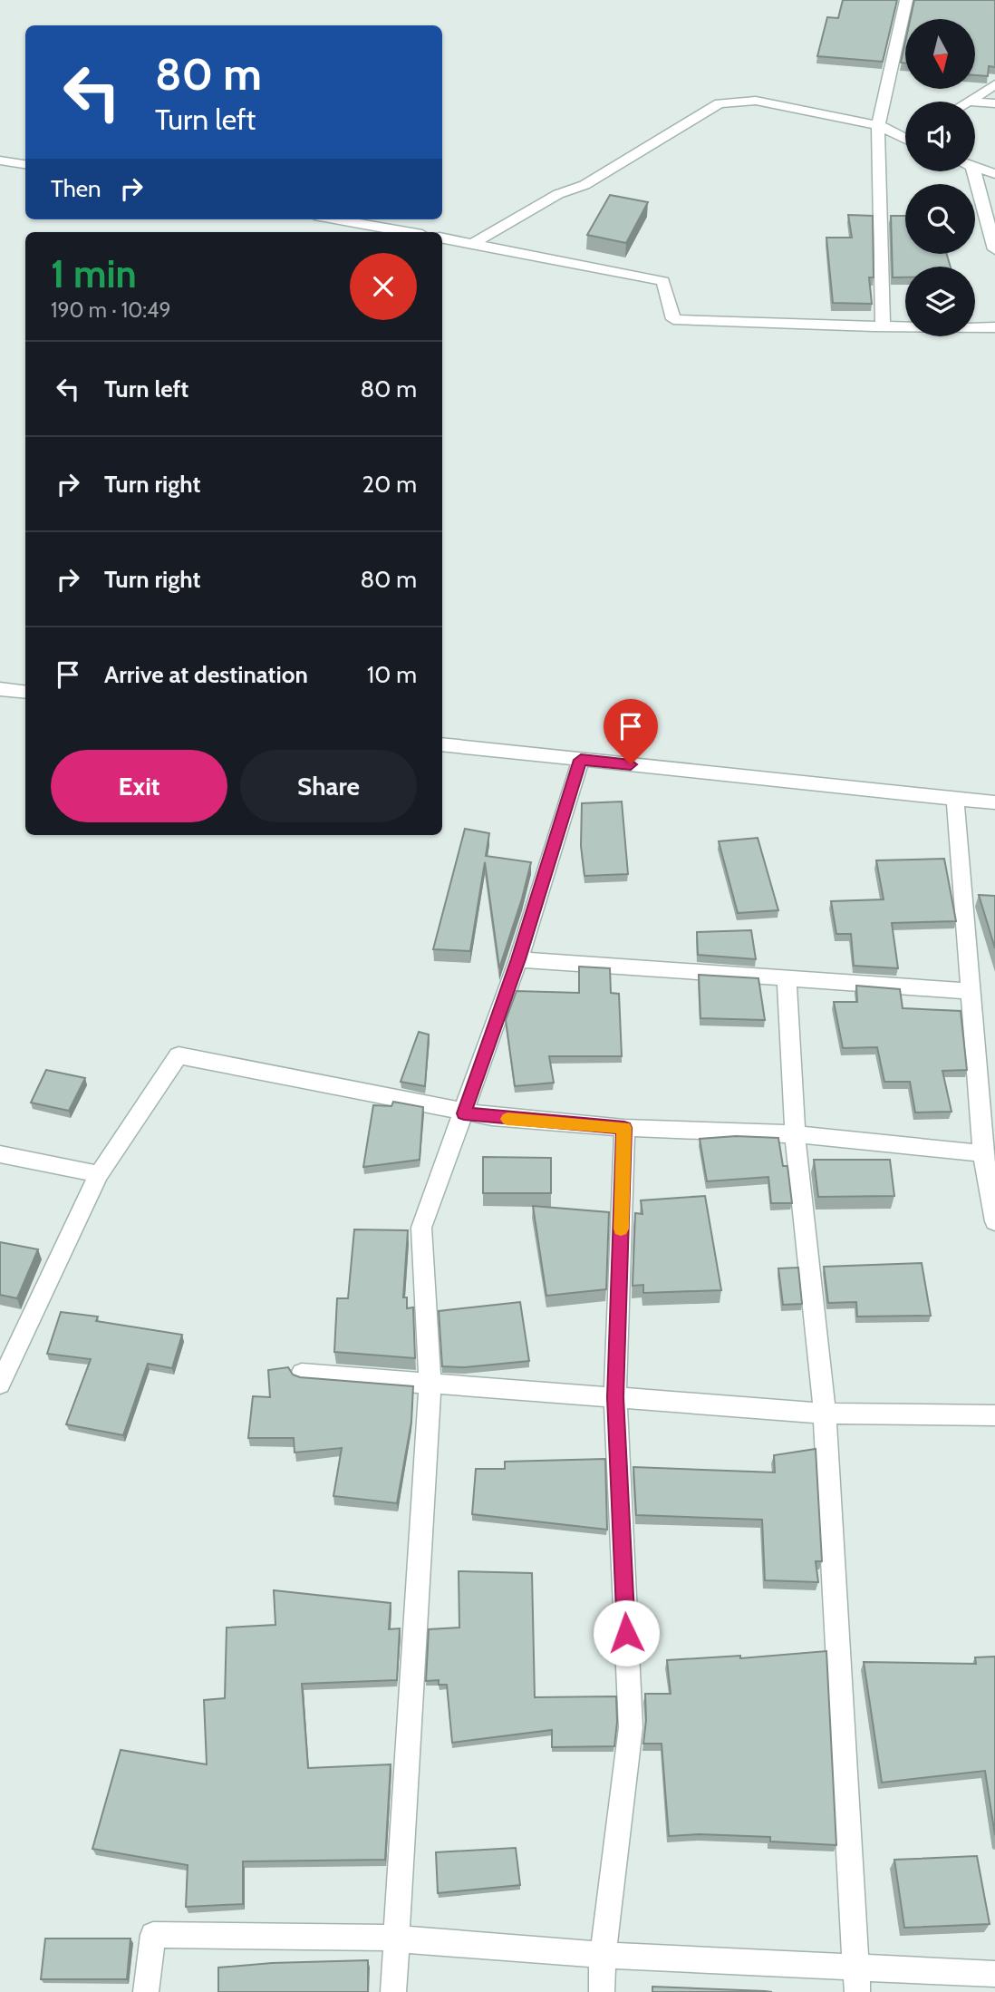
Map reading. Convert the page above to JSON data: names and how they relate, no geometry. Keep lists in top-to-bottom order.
{
  "north": "bottom",
  "page": {
    "turn": ["80 m", "Turn left"],
    "then": "Then",
    "heading": ["1 min", "190 m · 10:49"],
    "list": [
      {
        "name": "Turn left",
        "value": "80 m"
      },
      {
        "name": "Turn right",
        "value": "20 m"
      },
      {
        "name": "Turn right",
        "value": "80 m"
      },
      {
        "name": "Arrive at destination",
        "value": "10 m"
      }
    ],
    "buttons": ["Exit", "Share"]
  }
}
